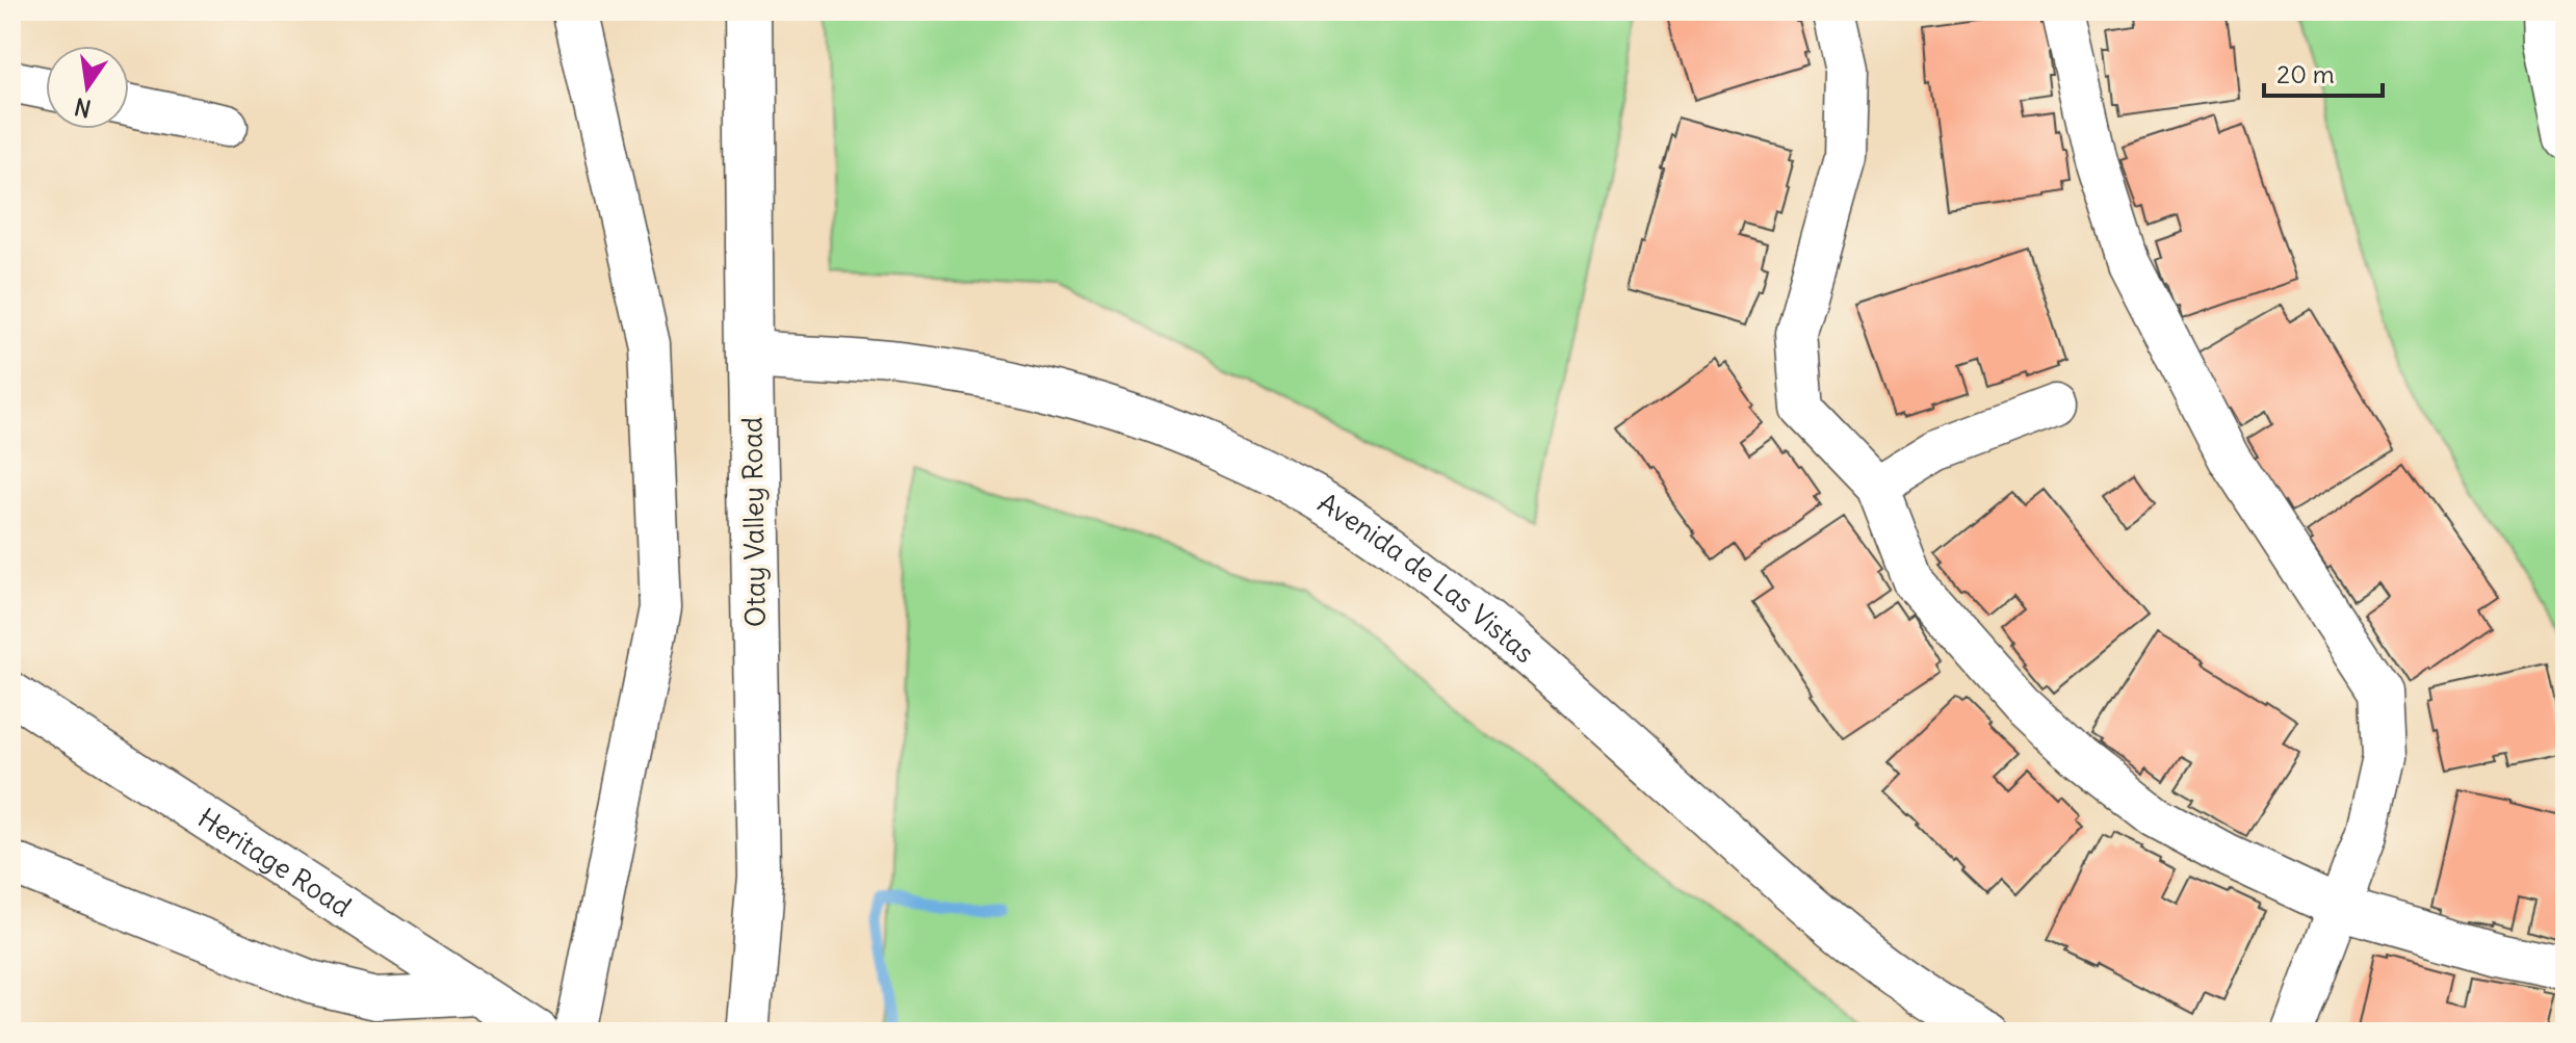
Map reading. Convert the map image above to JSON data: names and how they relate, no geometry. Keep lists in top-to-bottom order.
{
  "streets": {
    "main road": ["Otay Valley Road"],
    "street": ["Avenida de Las Vistas", "Heritage Road"]
  },
  "crossings": [
    ["Otay Valley Road", "Avenida de Las Vistas"]
  ],
  "scale_bar": "20 m",
  "north": "bottom"
}
